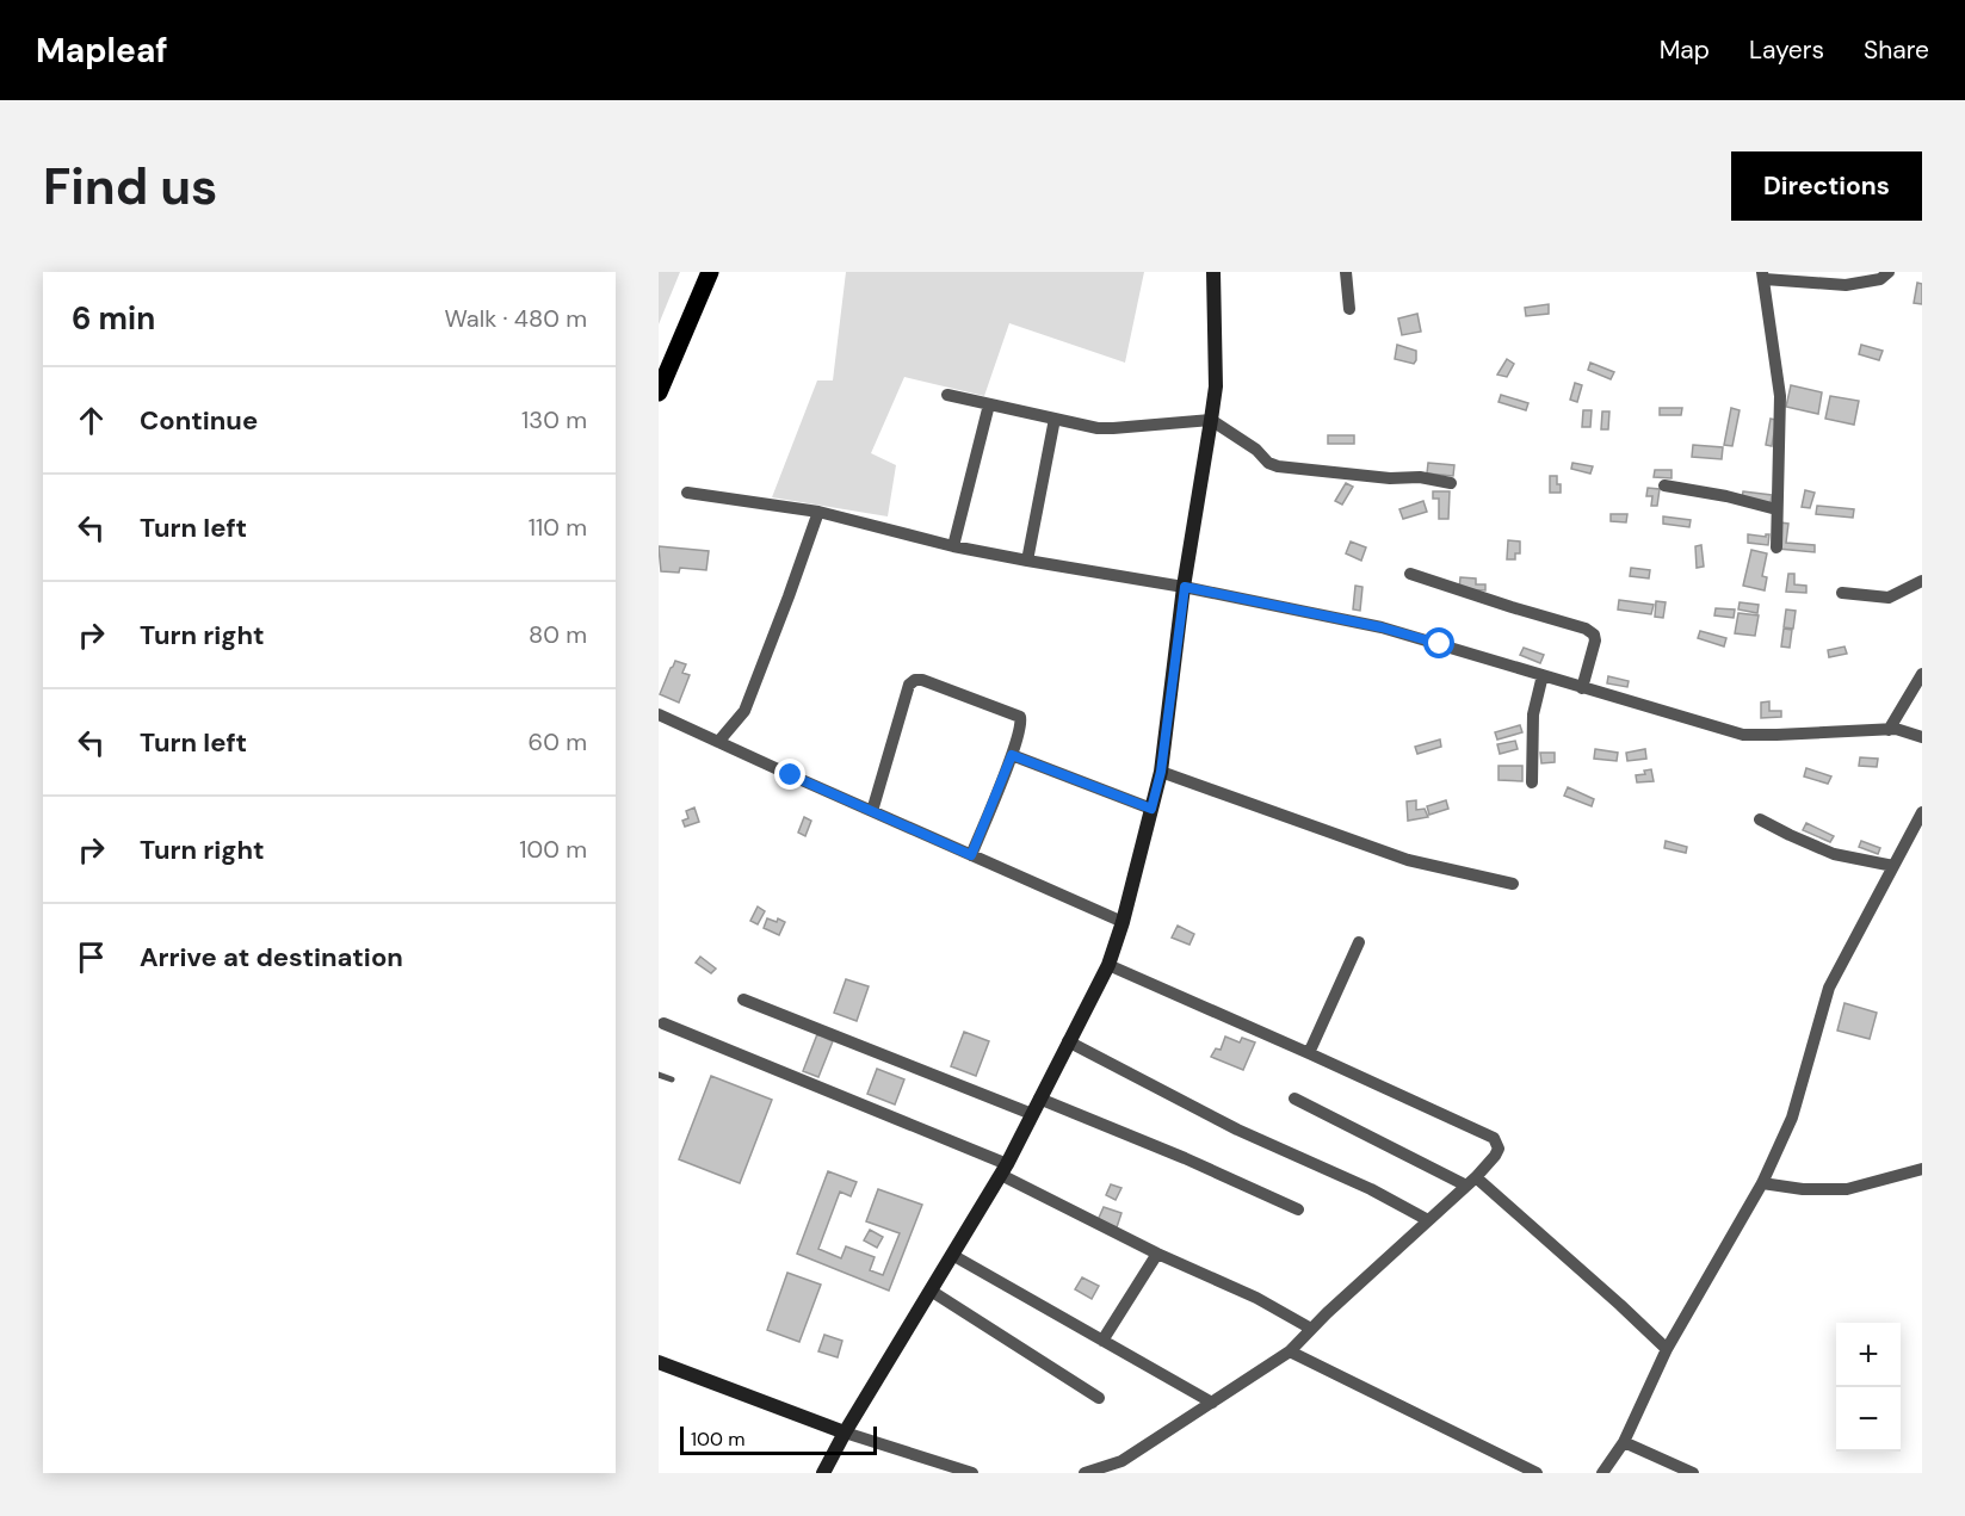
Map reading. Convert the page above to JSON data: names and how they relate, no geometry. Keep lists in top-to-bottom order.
{
  "scale_bar": "100 m",
  "page": {
    "header": "Mapleaf",
    "nav": ["Map", "Layers", "Share"],
    "buttons": "Directions",
    "title": "Find us",
    "heading": ["6 min", "Walk · 480 m"],
    "list": [
      ["Continue", "130 m"],
      ["Turn left", "110 m"],
      ["Turn right", "80 m"],
      ["Turn left", "60 m"],
      ["Turn right", "100 m"],
      "Arrive at destination"
    ],
    "map_buttons": ["+", "−"],
    "scale": "100 m"
  }
}
